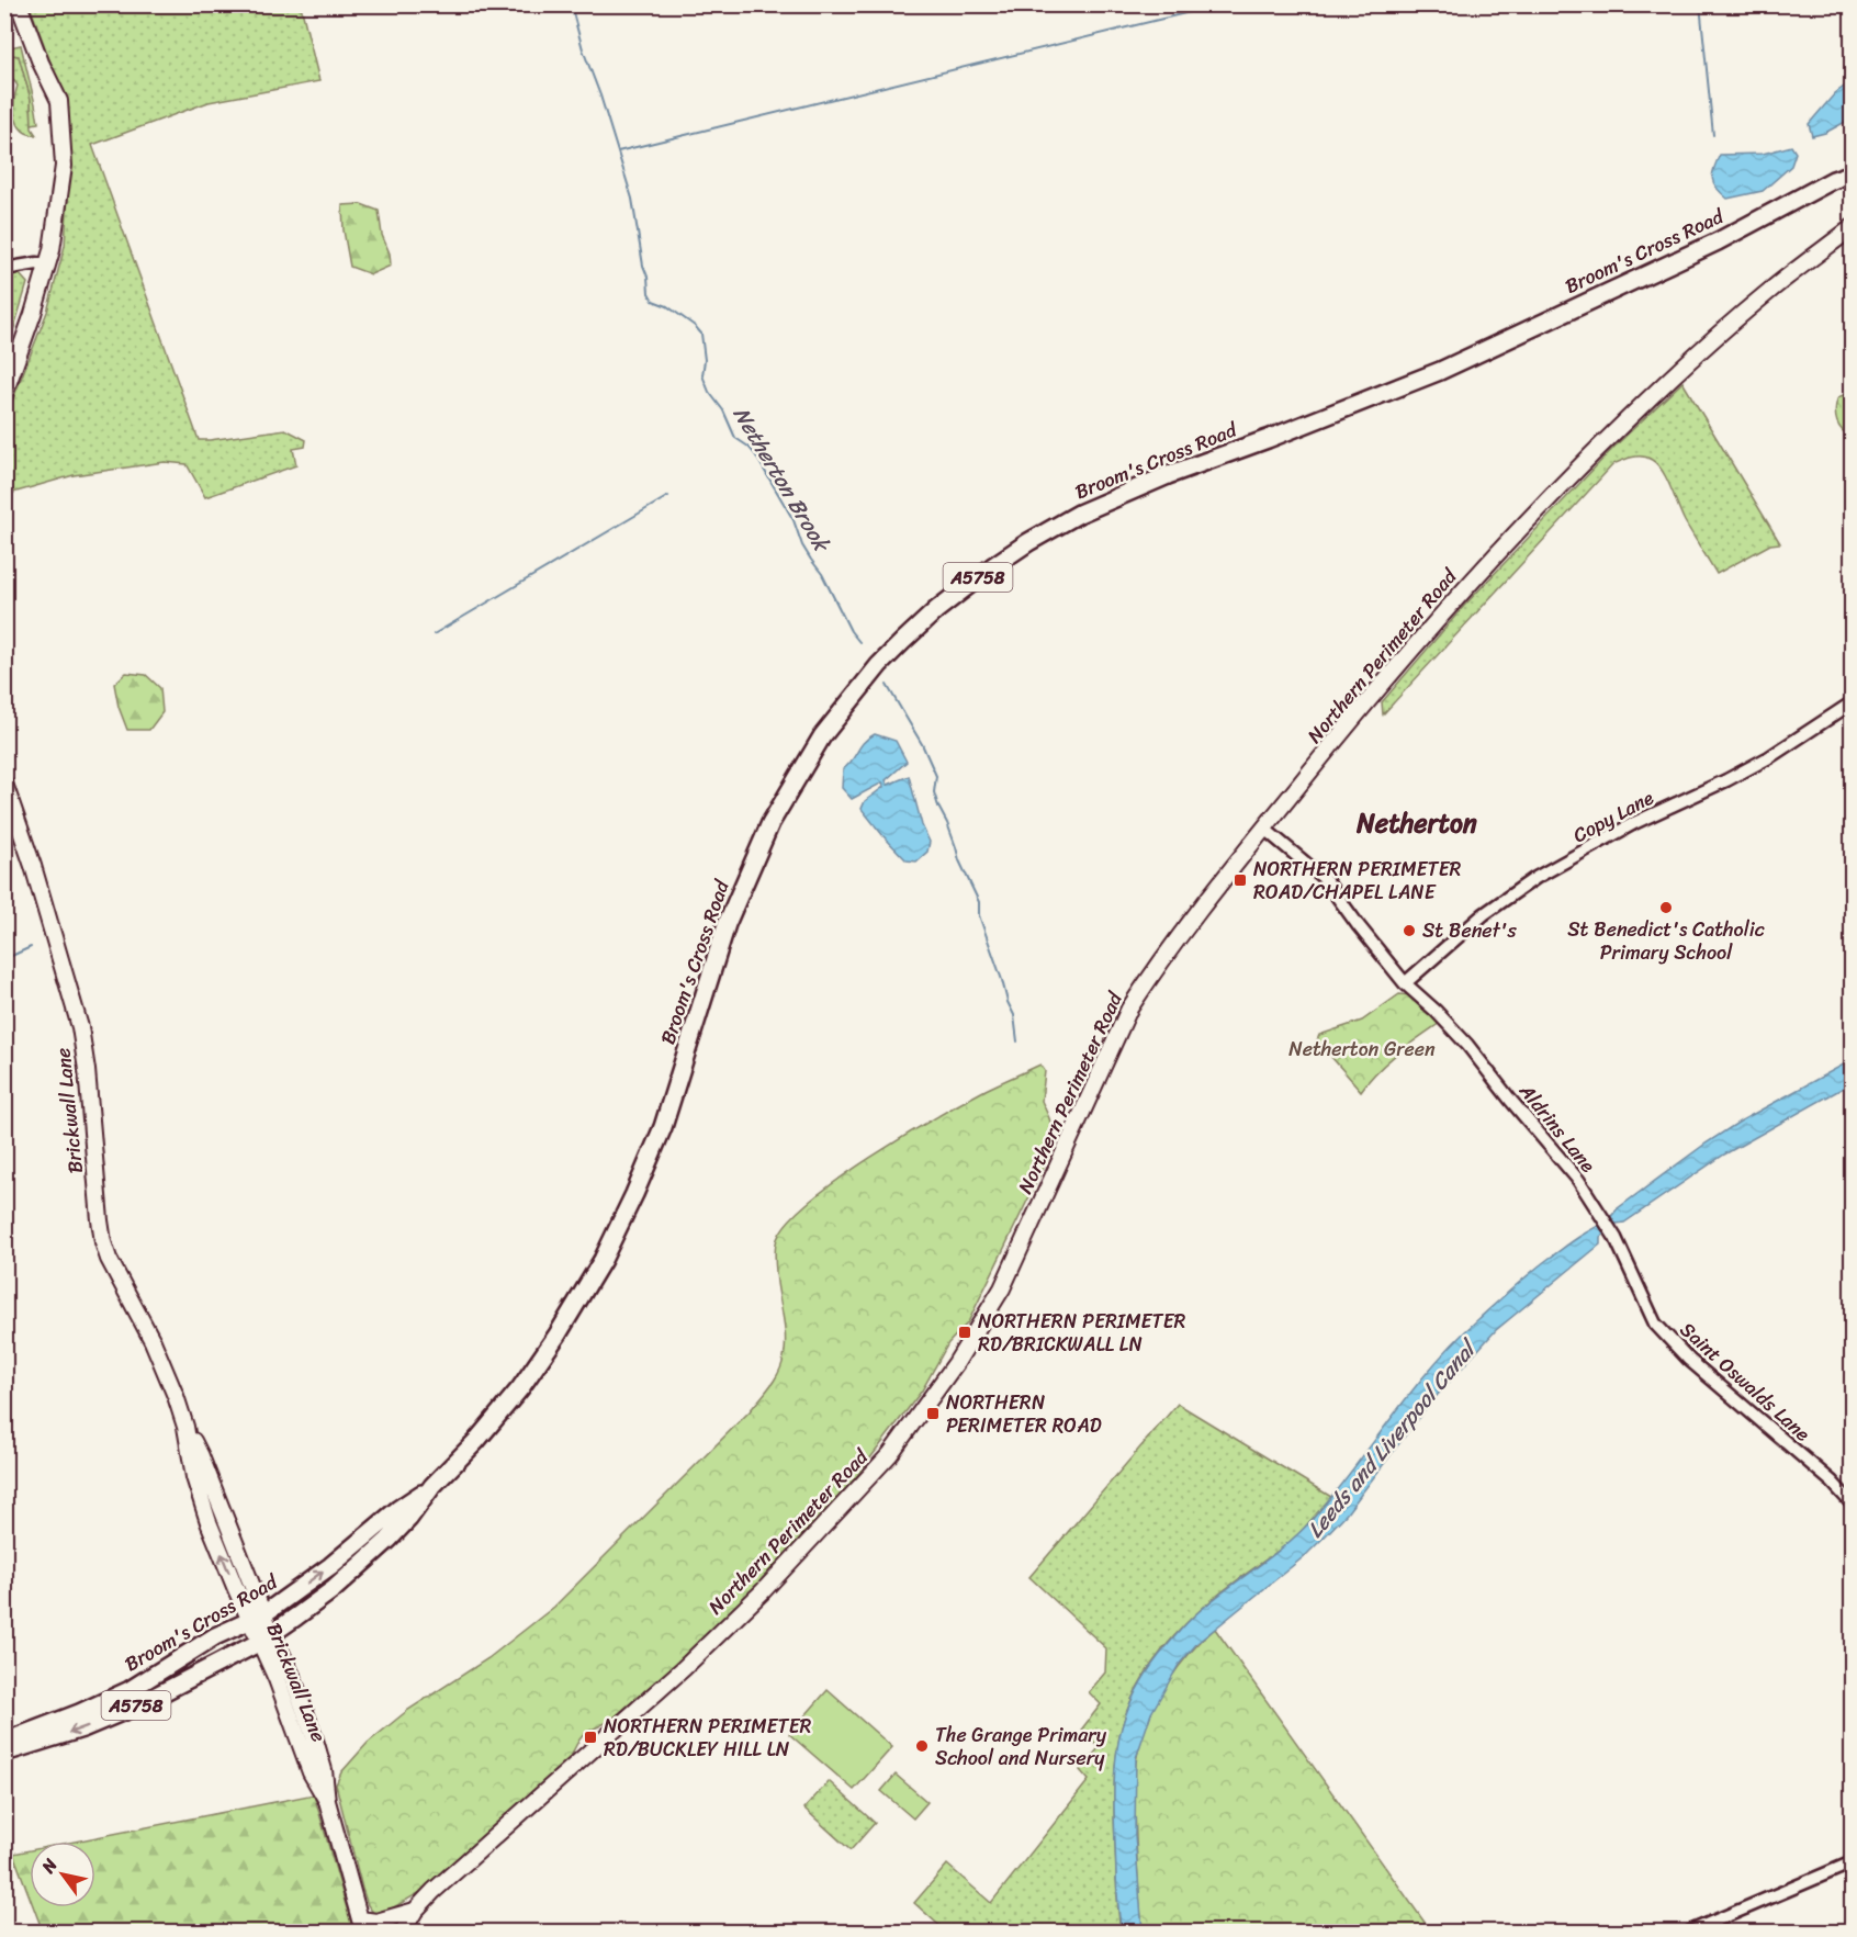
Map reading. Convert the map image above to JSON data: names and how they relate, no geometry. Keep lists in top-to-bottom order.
{
  "streets": {
    "highway": ["Broom's Cross Road", "A5758"],
    "main road": ["Northern Perimeter Road", "Brickwall Lane"],
    "street": ["Copy Lane", "Aldrins Lane", "Saint Oswalds Lane"]
  },
  "crossings": [
    ["Broom's Cross Road", "Brickwall Lane"],
    ["Copy Lane", "Aldrins Lane"],
    ["Aldrins Lane", "Saint Oswalds Lane"]
  ],
  "districts": ["Netherton"],
  "water": ["Netherton Brook", "Leeds and Liverpool Canal"],
  "parks": ["Netherton Green"],
  "places": {
    "transit": [
      "NORTHERN PERIMETER ROAD/CHAPEL LANE",
      "NORTHERN PERIMETER RD/BRICKWALL LN",
      "NORTHERN PERIMETER ROAD",
      "NORTHERN PERIMETER RD/BUCKLEY HILL LN"
    ],
    "other": ["St Benedict's Catholic Primary School", "St Benet's", "The Grange Primary School and Nursery"]
  },
  "north": "top left"
}
